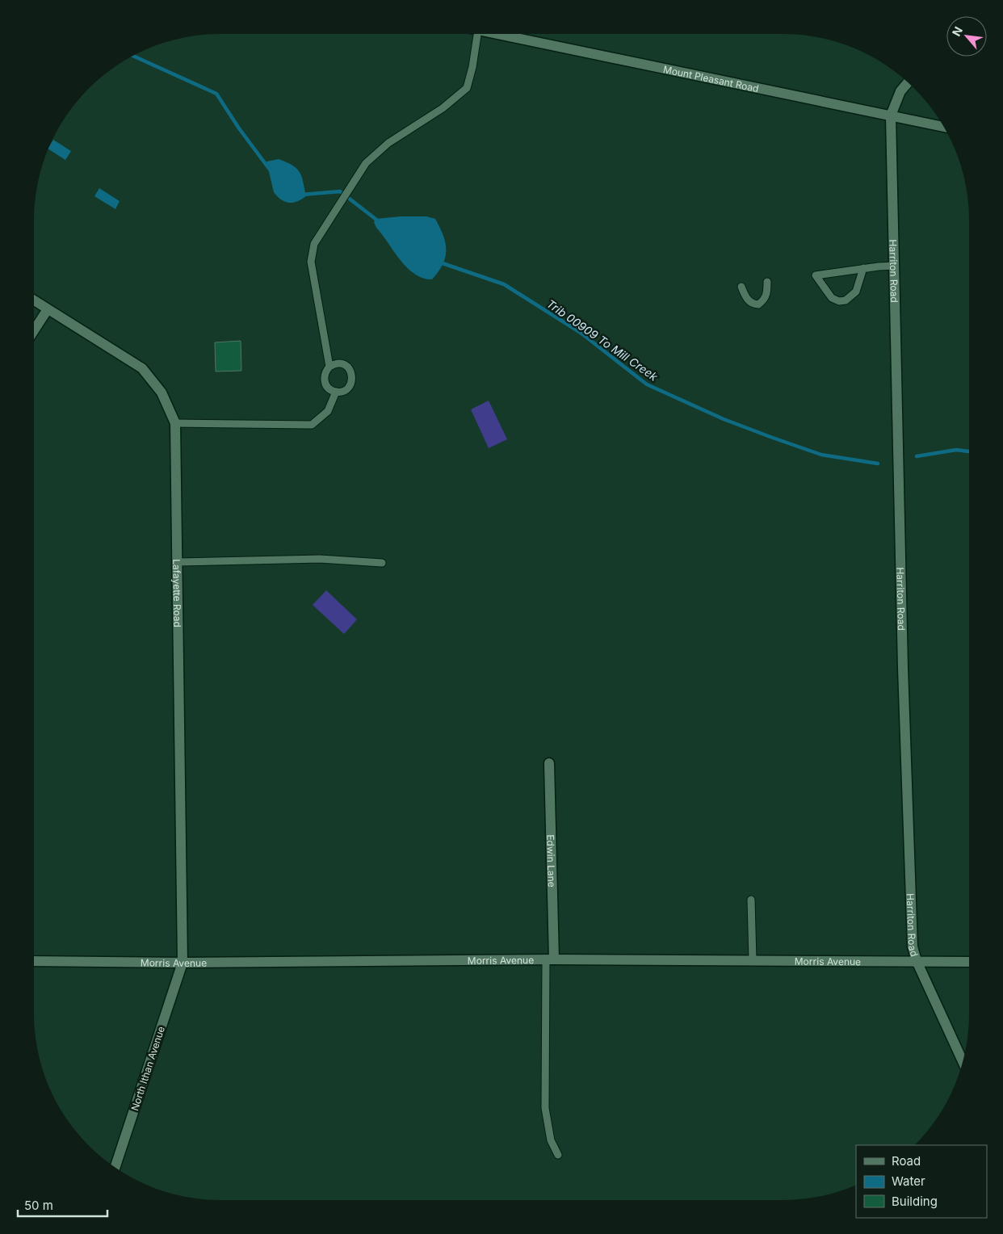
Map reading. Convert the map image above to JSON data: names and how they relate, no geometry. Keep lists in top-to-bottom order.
{
  "streets": {
    "street": [
      "Mount Pleasant Road",
      "Harriton Road",
      "Lafayette Road",
      "Edwin Lane",
      "Morris Avenue",
      "North Ithan Avenue"
    ]
  },
  "crossings": [
    ["Mount Pleasant Road", "Harriton Road"],
    ["Harriton Road", "Morris Avenue"],
    ["Lafayette Road", "Morris Avenue"],
    ["Lafayette Road", "North Ithan Avenue"],
    ["Edwin Lane", "Morris Avenue"],
    ["Morris Avenue", "North Ithan Avenue"]
  ],
  "water": ["Trib 00909 To Mill Creek"],
  "legend": ["Road", "Water", "Building"],
  "scale_bar": "50 m",
  "north": "top left"
}
